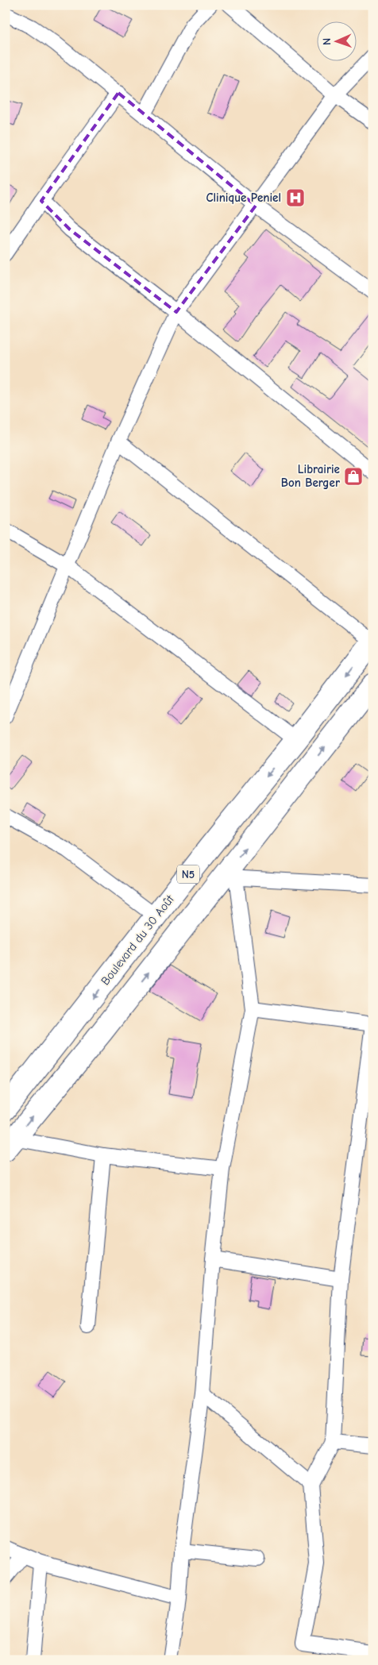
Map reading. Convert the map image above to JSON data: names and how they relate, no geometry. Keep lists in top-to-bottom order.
{
  "streets": {
    "highway": ["N5", "Boulevard du 30 Août"]
  },
  "places": {
    "hospital": ["Clinique Peniel"],
    "shop": ["Librairie Bon Berger"]
  },
  "north": "left"
}
